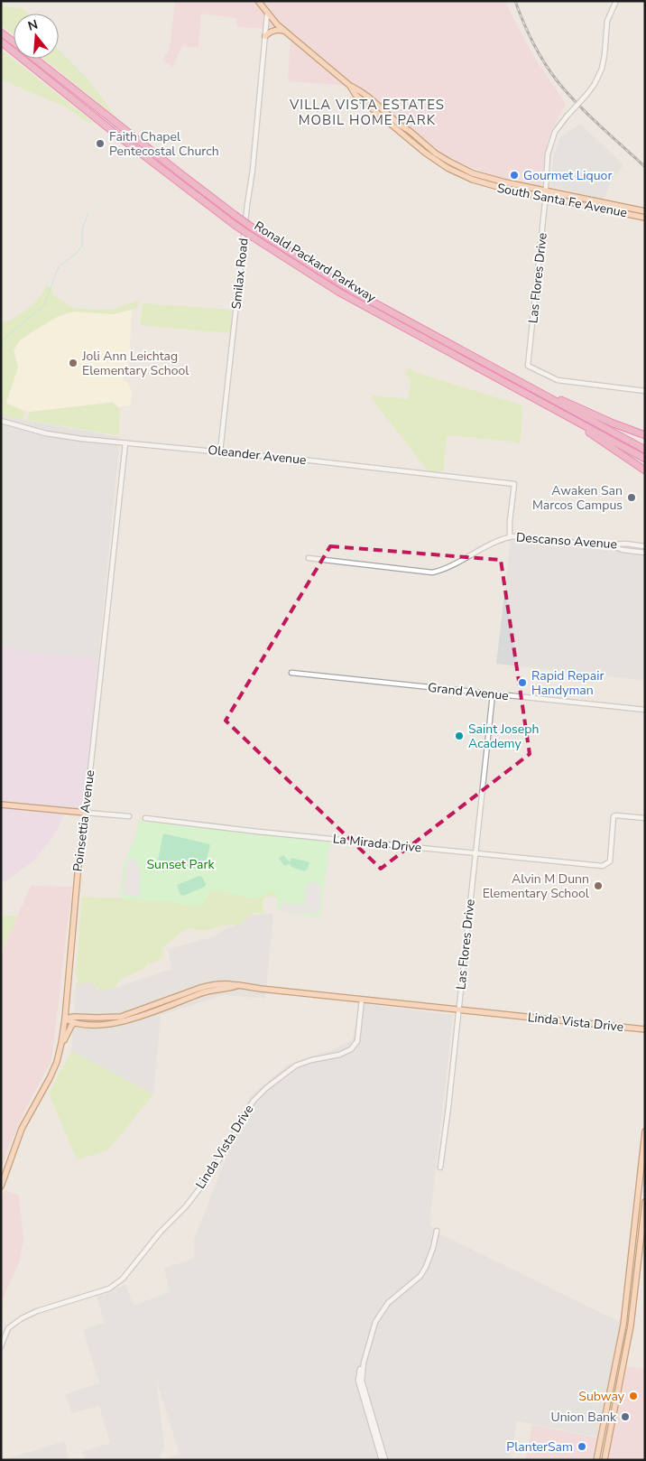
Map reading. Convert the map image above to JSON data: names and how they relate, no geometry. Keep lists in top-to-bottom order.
{
  "streets": {
    "highway": ["Ronald Packard Parkway"],
    "main road": ["South Santa Fe Avenue", "Poinsettia Avenue", "Linda Vista Drive"],
    "street": [
      "Smilax Road",
      "Las Flores Drive",
      "Oleander Avenue",
      "Descanso Avenue",
      "Grand Avenue",
      "La Mirada Drive"
    ]
  },
  "crossings": [
    ["South Santa Fe Avenue", "Smilax Road"],
    ["South Santa Fe Avenue", "Las Flores Drive"],
    ["Smilax Road", "Oleander Avenue"],
    ["Las Flores Drive", "Grand Avenue"],
    ["Las Flores Drive", "La Mirada Drive"],
    ["Las Flores Drive", "Linda Vista Drive"],
    ["Oleander Avenue", "Descanso Avenue"],
    ["Oleander Avenue", "Poinsettia Avenue"]
  ],
  "districts": ["VILLA VISTA ESTATES MOBIL HOME PARK"],
  "parks": ["Sunset Park"],
  "places": [
    "Faith Chapel Pentecostal Church",
    "Gourmet Liquor",
    "Joli Ann Leichtag Elementary School",
    "Awaken San Marcos Campus",
    "Rapid Repair Handyman",
    "Saint Joseph Academy",
    "Alvin M Dunn Elementary School",
    "Subway",
    "Union Bank",
    "PlanterSam"
  ],
  "north": "top"
}
